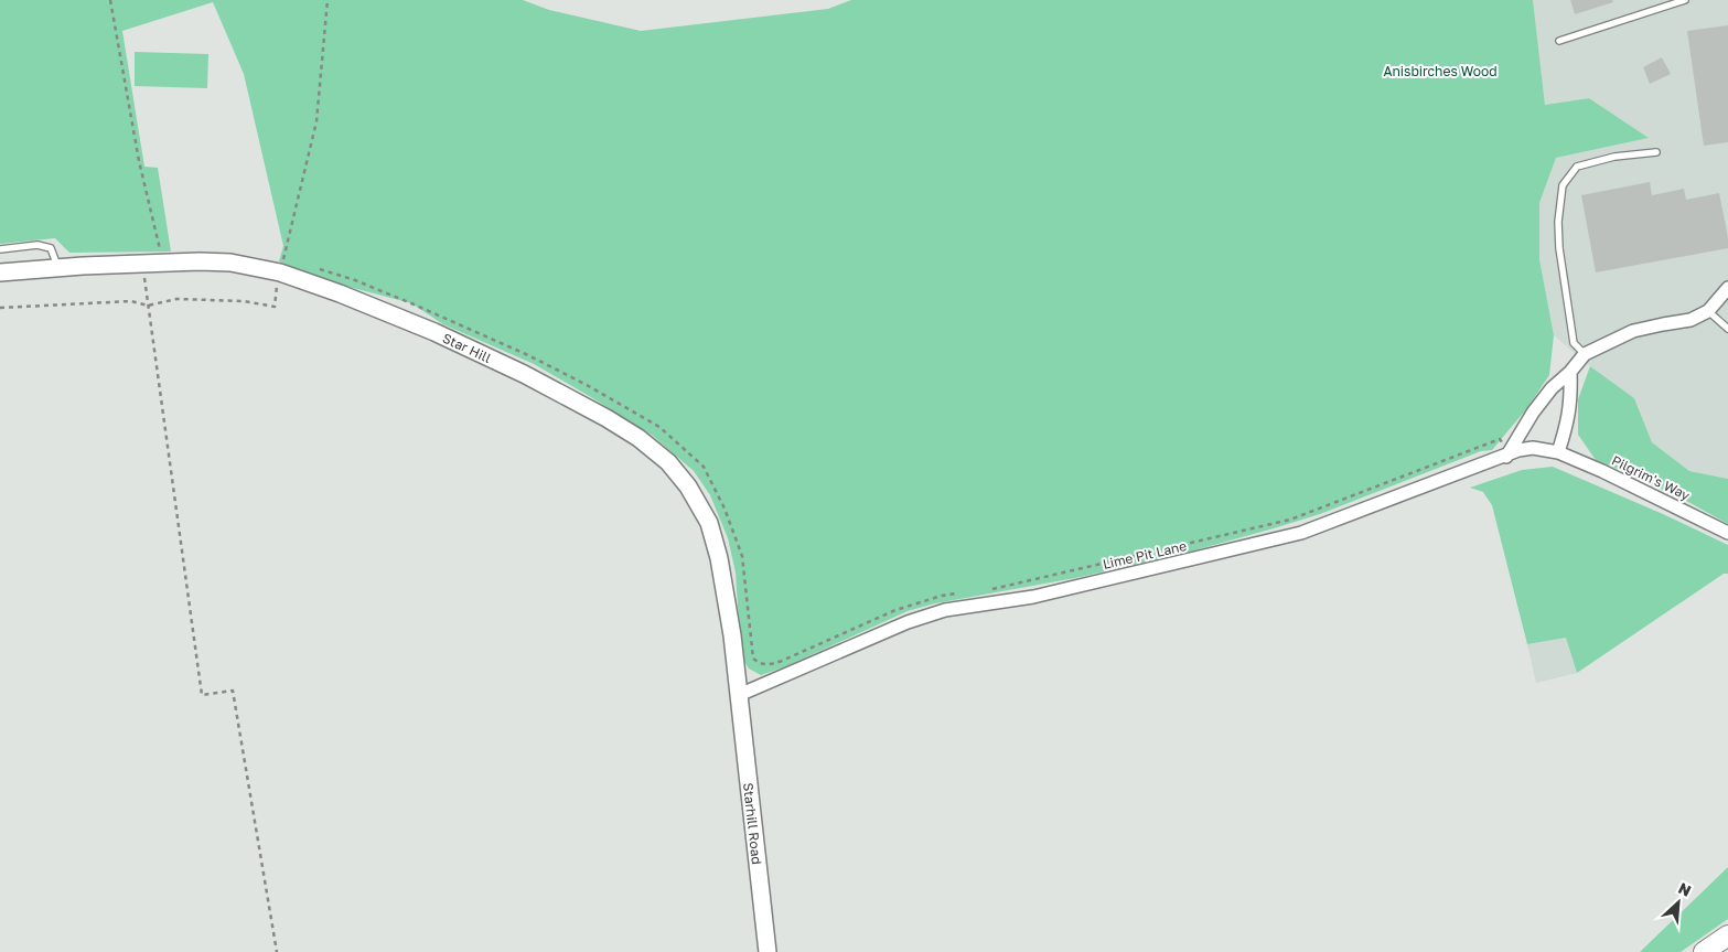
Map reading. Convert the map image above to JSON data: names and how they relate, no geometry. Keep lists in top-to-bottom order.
{
  "streets": {
    "street": [
      "Star Hill",
      "Pilgrim's Way",
      "Lime Pit Lane",
      "Starhill Road"
    ]
  },
  "crossings": [
    ["Star Hill", "Lime Pit Lane"],
    ["Star Hill", "Starhill Road"],
    ["Pilgrim's Way", "Lime Pit Lane"],
    ["Lime Pit Lane", "Starhill Road"]
  ],
  "parks": ["Anisbirches Wood"],
  "north": "top right"
}
